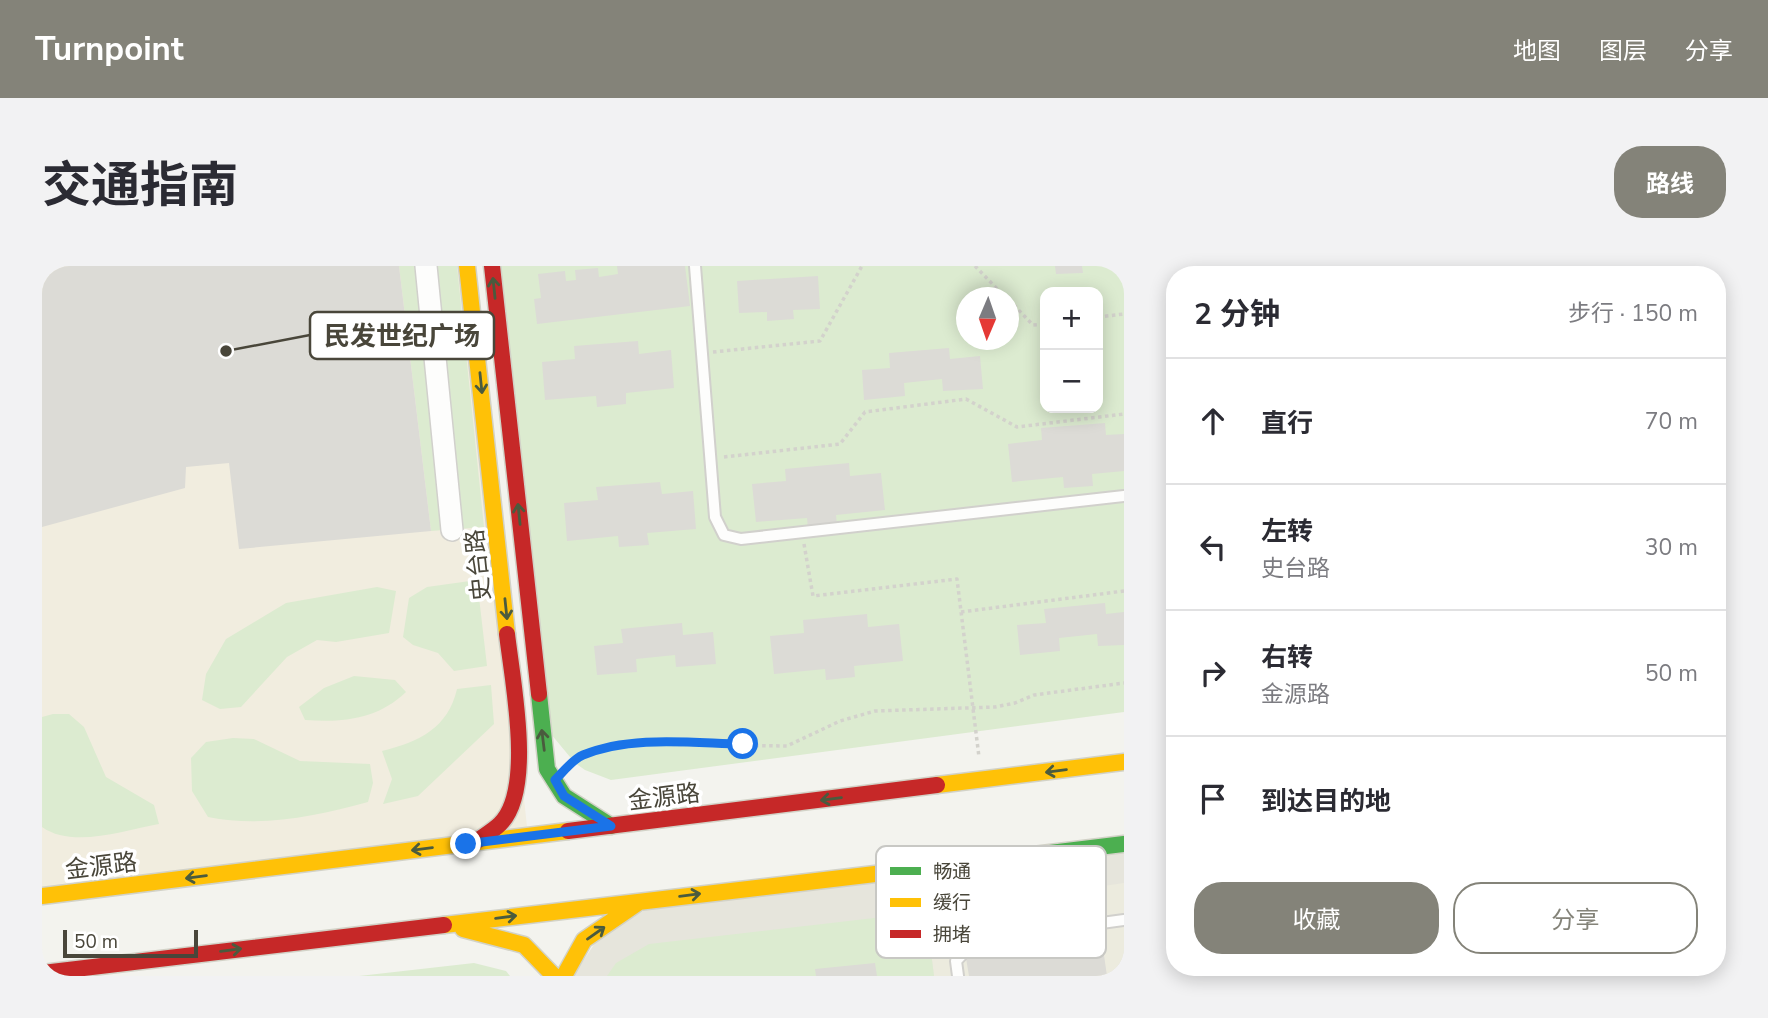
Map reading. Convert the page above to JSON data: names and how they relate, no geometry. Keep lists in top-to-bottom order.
{
  "streets": {
    "main road": ["史台路", "金源路"]
  },
  "crossings": [
    ["史台路", "金源路"]
  ],
  "places": ["民发世纪广场"],
  "legend": ["畅通", "缓行", "拥堵"],
  "scale_bar": "50 m",
  "north": "bottom",
  "page": {
    "header": "Turnpoint",
    "nav": ["地图", "图层", "分享"],
    "title": "交通指南",
    "buttons": [
      "路线",
      ["收藏", "分享"]
    ],
    "heading": ["2 分钟", "步行 · 150 m"],
    "map_buttons": ["+", "−"],
    "list": [
      ["直行", "70 m"],
      ["左转", "史台路", "30 m"],
      ["右转", "金源路", "50 m"],
      "到达目的地"
    ],
    "scale": "50 m"
  }
}
